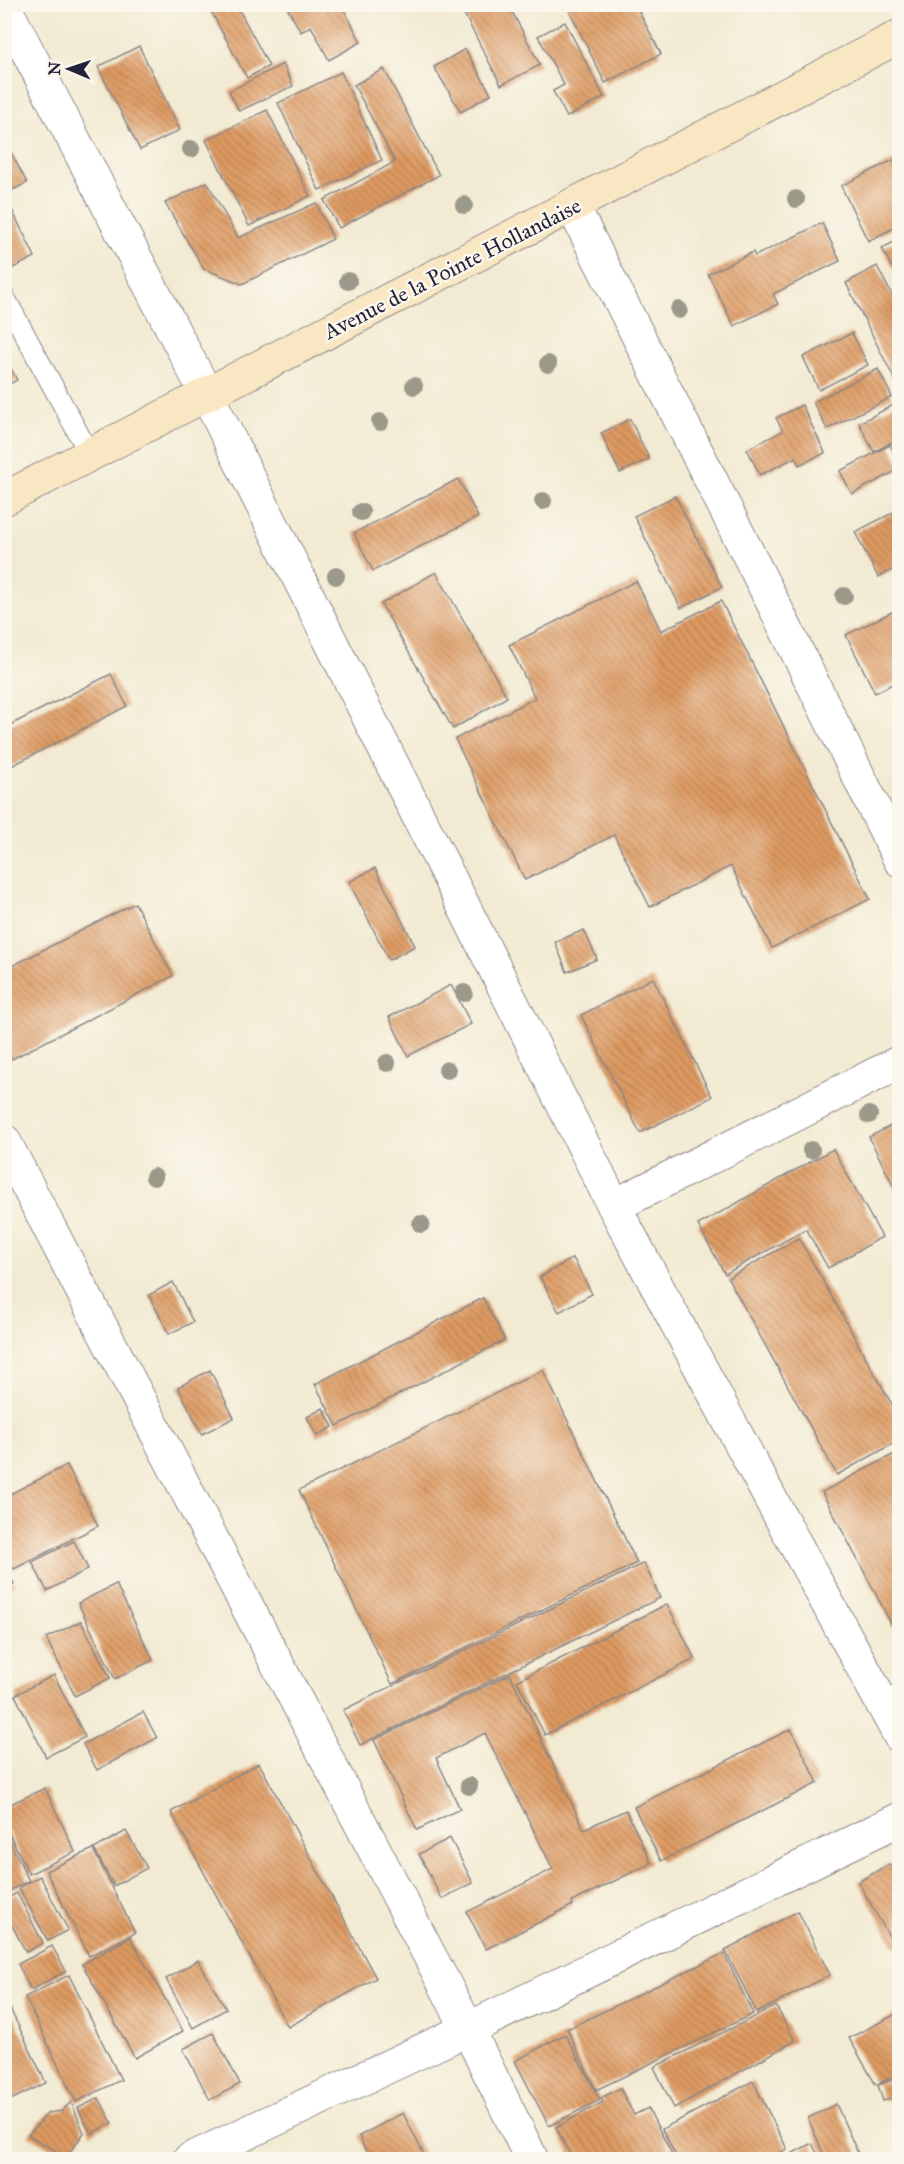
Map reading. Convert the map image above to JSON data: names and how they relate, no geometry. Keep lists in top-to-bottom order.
{
  "streets": {
    "main road": ["Avenue de la Pointe Hollandaise"]
  },
  "north": "left"
}
